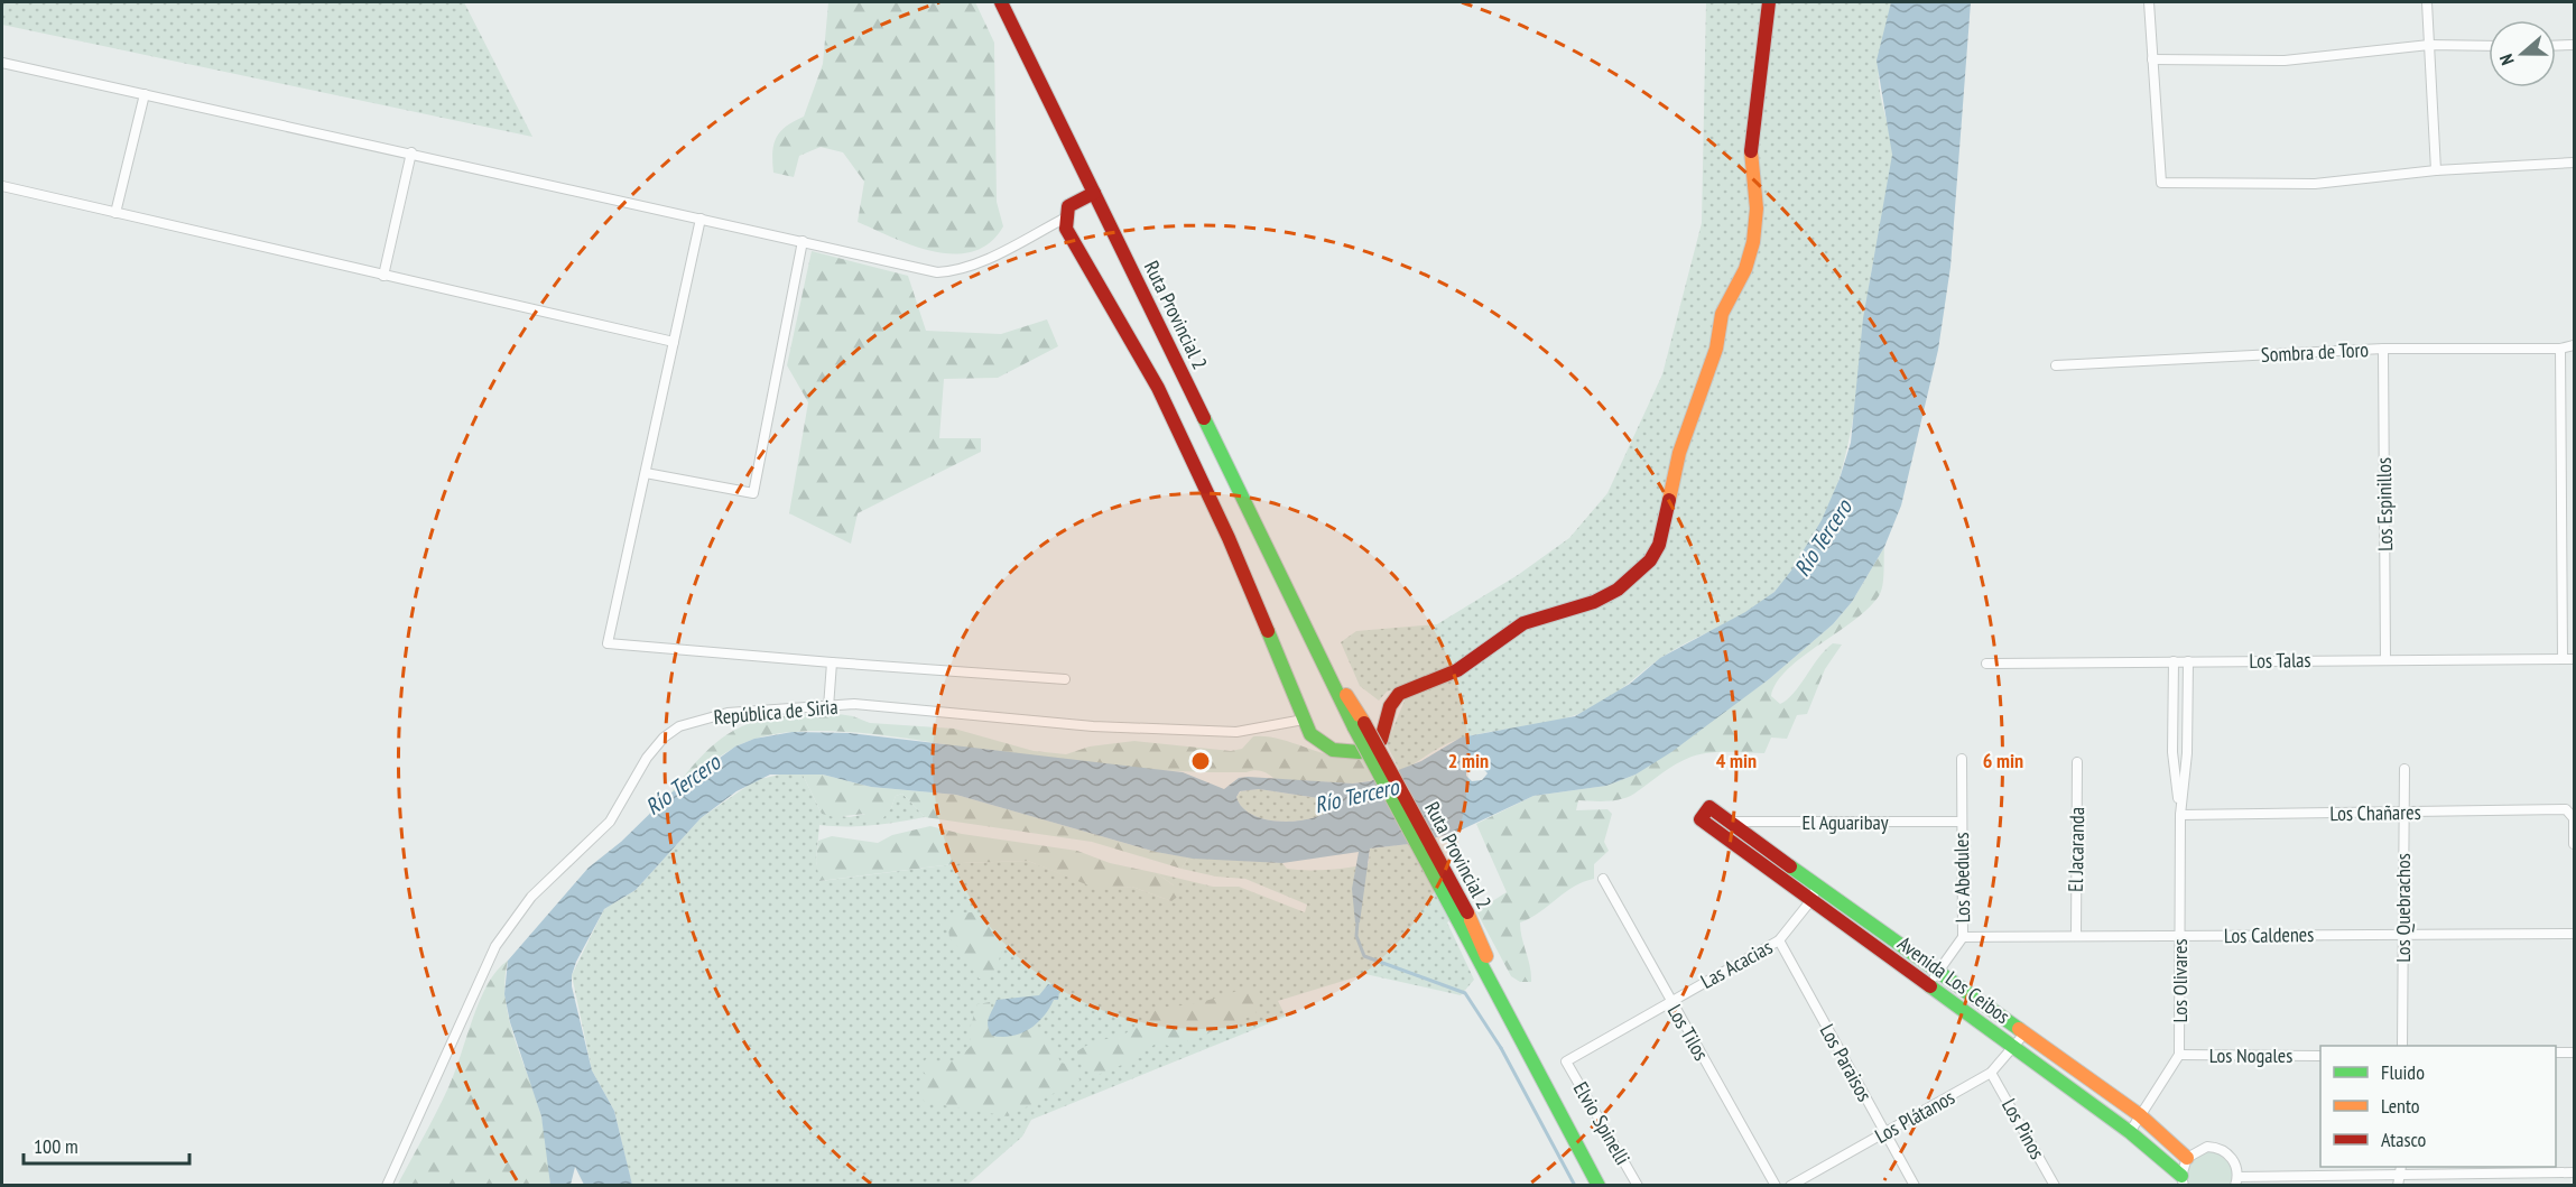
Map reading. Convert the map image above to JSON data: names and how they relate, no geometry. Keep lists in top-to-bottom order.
{
  "streets": {
    "street": [
      "Ruta Provincial 2",
      "Sombra de Toro",
      "Los Espinillos",
      "Los Talas",
      "República de Siria",
      "Los Chañares",
      "El Aguaribay",
      "El Jacaranda",
      "Los Abedules",
      "Los Quebrachos",
      "Los Caldenes",
      "Las Acacias",
      "Avenida Los Ceibos",
      "Los Olivares",
      "Los Tilos",
      "Los Nogales",
      "Los Paraisos",
      "Los Plátanos",
      "Elvio Spinelli",
      "Los Pinos"
    ]
  },
  "crossings": [
    ["Sombra de Toro", "Los Espinillos"],
    ["Los Espinillos", "Los Talas"],
    ["Los Chañares", "Los Quebrachos"],
    ["Los Chañares", "Los Olivares"],
    ["El Aguaribay", "Los Abedules"],
    ["El Aguaribay", "Avenida Los Ceibos"],
    ["El Jacaranda", "Los Caldenes"],
    ["Los Abedules", "Los Caldenes"],
    ["Los Abedules", "Avenida Los Ceibos"],
    ["Los Quebrachos", "Los Caldenes"],
    ["Los Caldenes", "Los Olivares"],
    ["Las Acacias", "Avenida Los Ceibos"],
    ["Las Acacias", "Los Tilos"],
    ["Las Acacias", "Los Paraisos"],
    ["Las Acacias", "Elvio Spinelli"],
    ["Avenida Los Ceibos", "Los Plátanos"],
    ["Los Olivares", "Los Nogales"],
    ["Los Paraisos", "Los Plátanos"],
    ["Los Plátanos", "Los Pinos"]
  ],
  "water": ["Río Tercero"],
  "legend": ["Fluido", "Lento", "Atasco"],
  "scale_bar": "100 m",
  "north": "left",
  "rings": ["2 min", "4 min", "6 min"]
}
